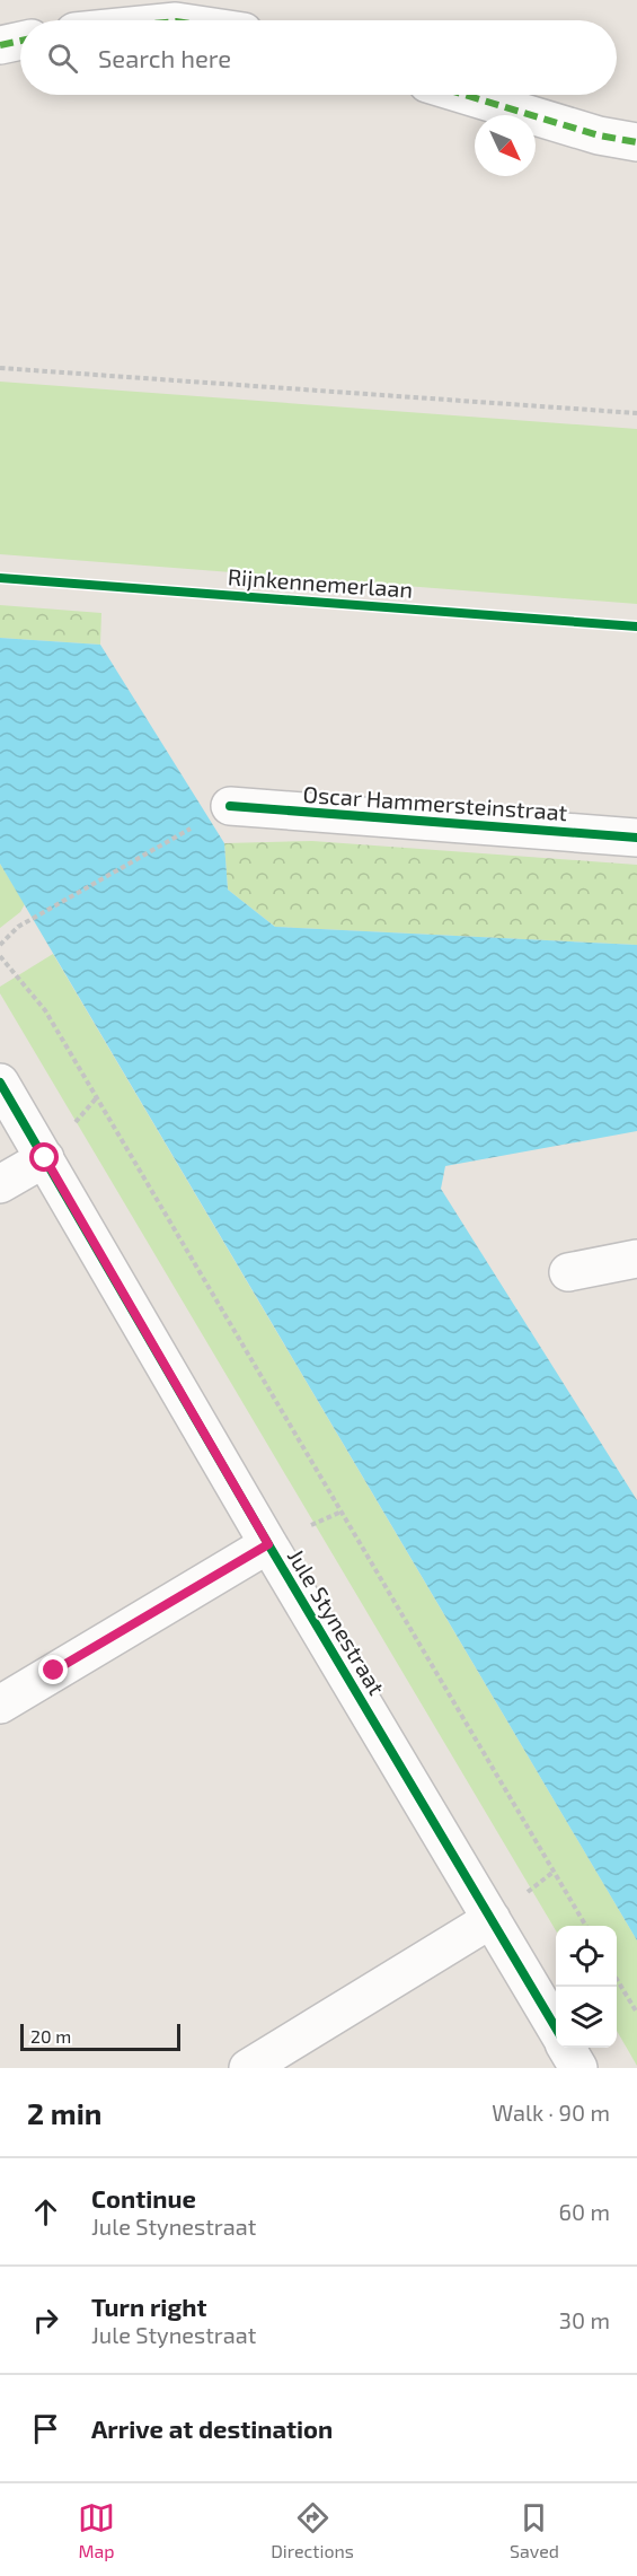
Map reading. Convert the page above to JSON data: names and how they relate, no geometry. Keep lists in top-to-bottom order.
{
  "streets": {
    "street": ["Oscar Hammersteinstraat", "Jule Stynestraat"],
    "cycle path": ["Rijnkennemerlaan"]
  },
  "scale_bar": "20 m",
  "north": "bottom right",
  "page": {
    "search": "Search here",
    "scale": "20 m",
    "heading": ["2 min", "Walk · 90 m"],
    "list": [
      ["Continue", "Jule Stynestraat", "60 m"],
      ["Turn right", "Jule Stynestraat", "30 m"],
      "Arrive at destination"
    ],
    "nav": ["Map", "Directions", "Saved"]
  }
}
